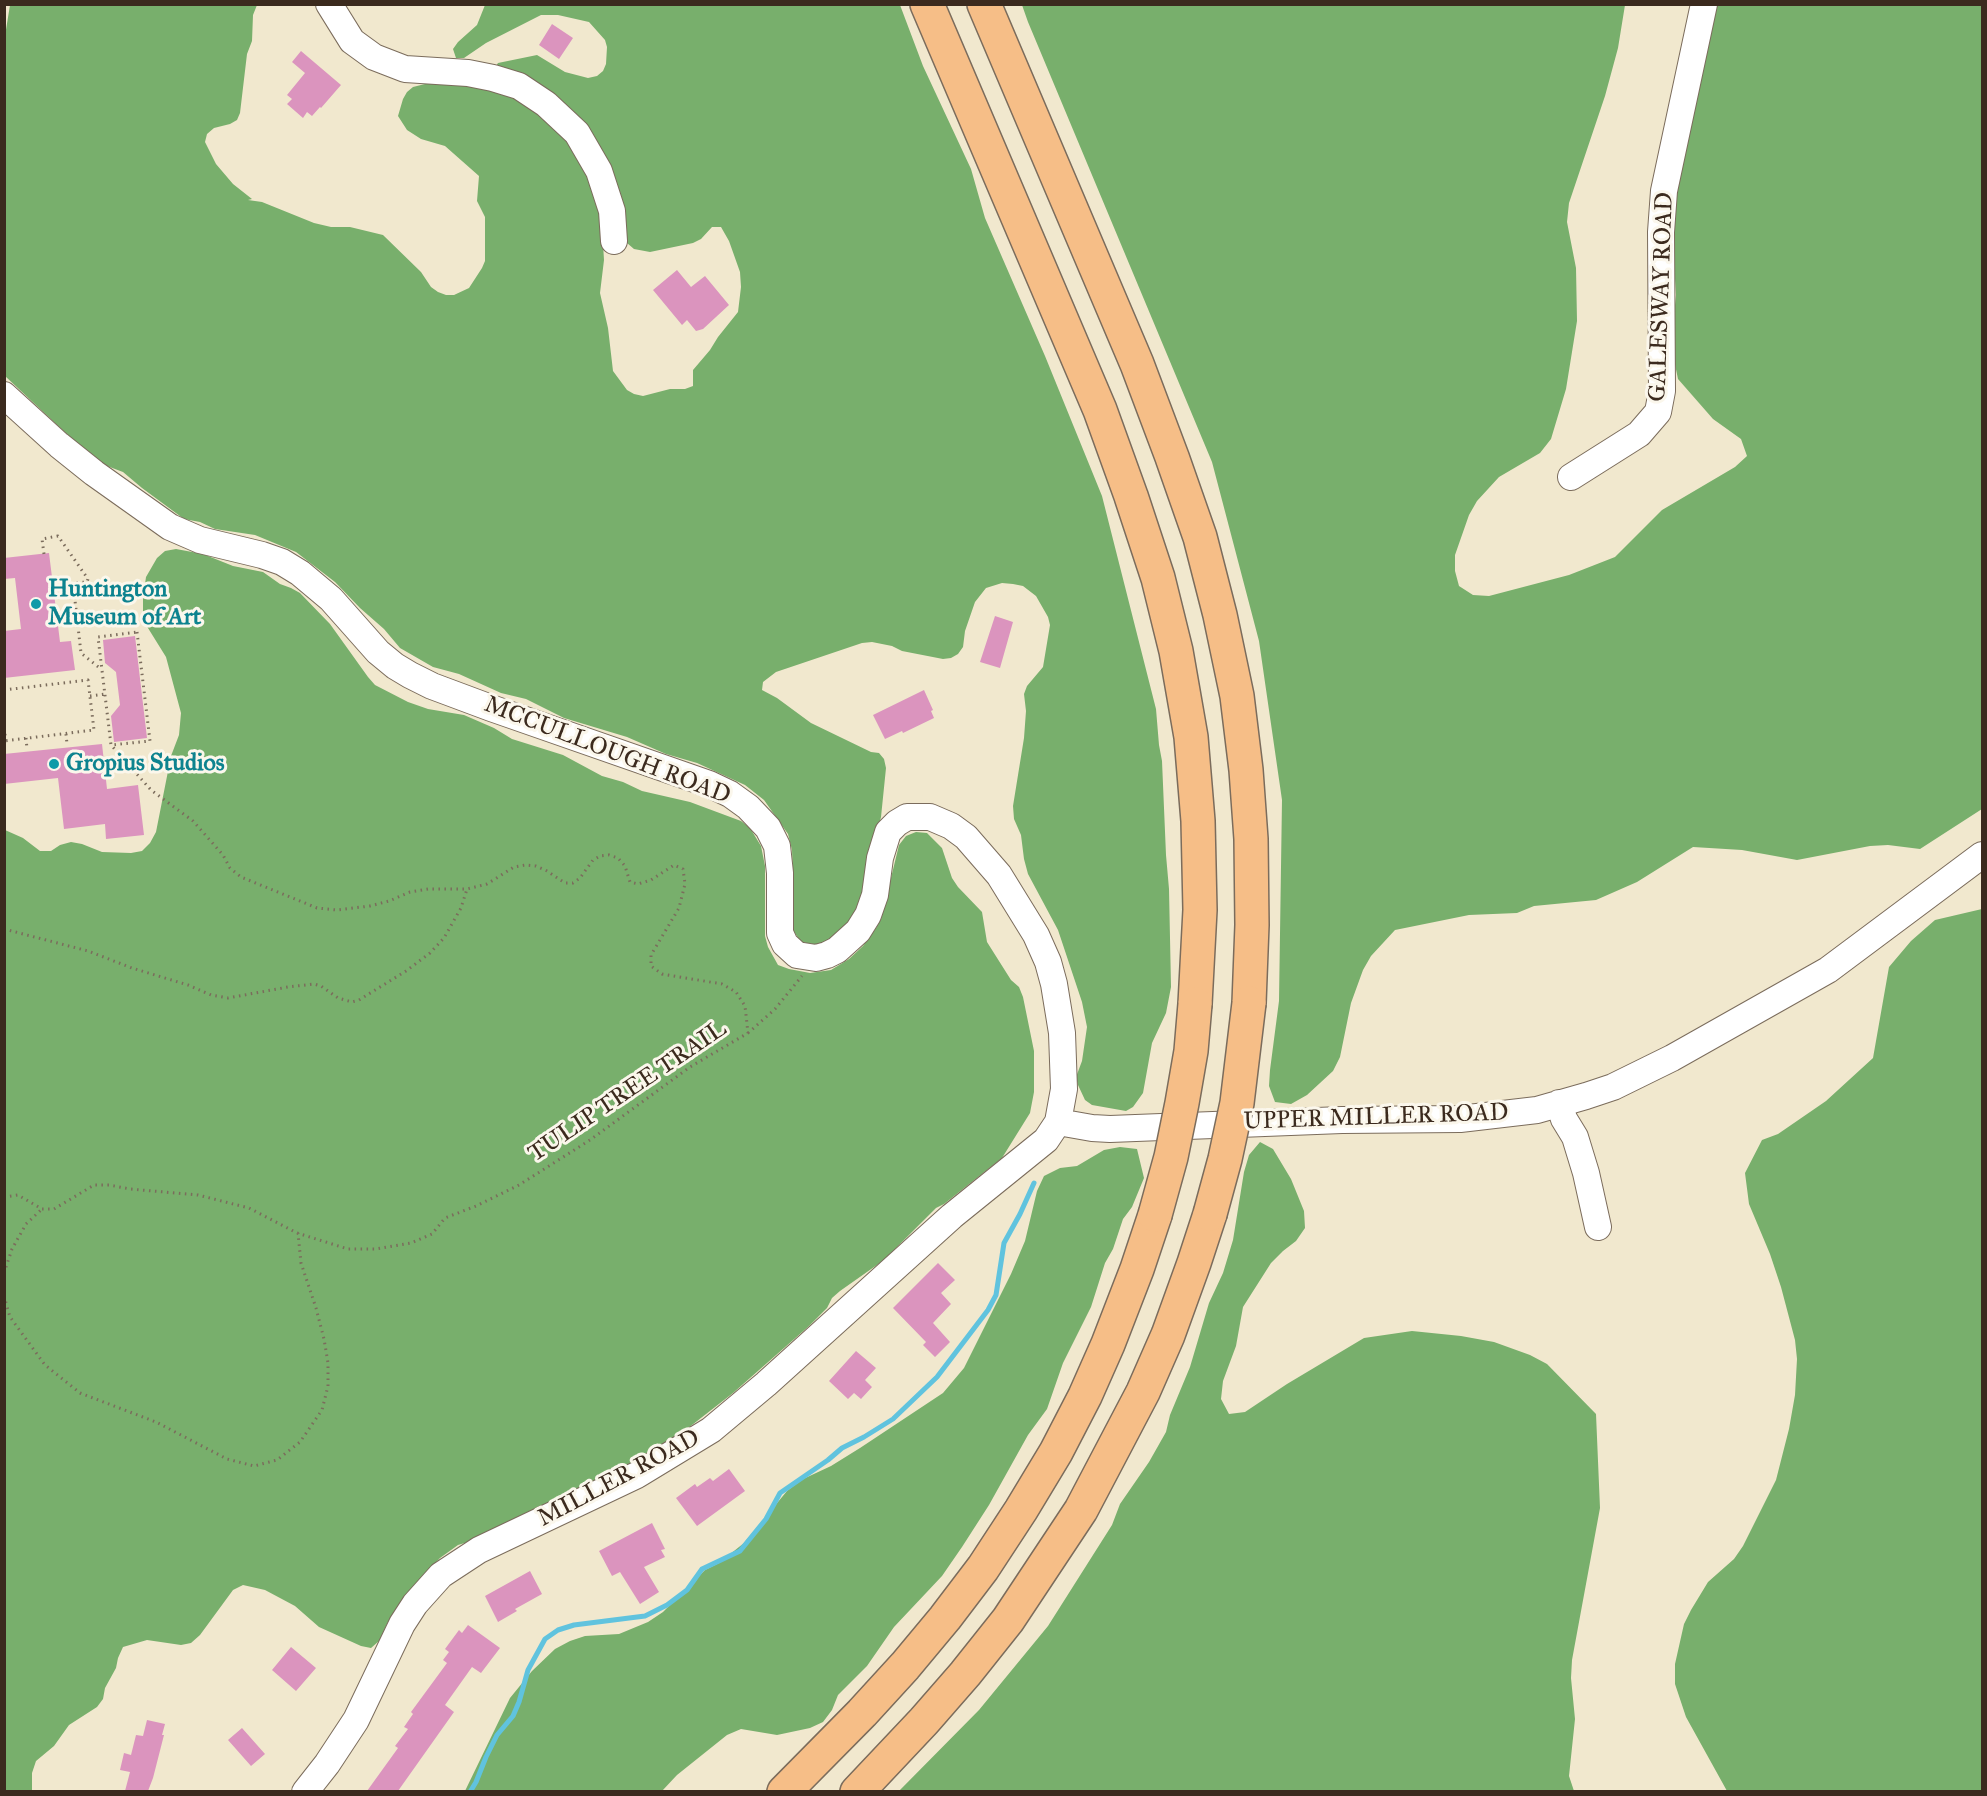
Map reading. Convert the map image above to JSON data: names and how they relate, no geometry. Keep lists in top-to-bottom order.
{
  "streets": {
    "street": [
      "GALESWAY ROAD",
      "MCCULLOUGH ROAD",
      "UPPER MILLER ROAD",
      "MILLER ROAD"
    ],
    "path": ["TULIP TREE TRAIL"]
  },
  "crossings": [
    ["MCCULLOUGH ROAD", "UPPER MILLER ROAD"],
    ["MCCULLOUGH ROAD", "MILLER ROAD"],
    ["UPPER MILLER ROAD", "MILLER ROAD"]
  ],
  "places": ["Huntington Museum of Art", "Gropius Studios"]
}
